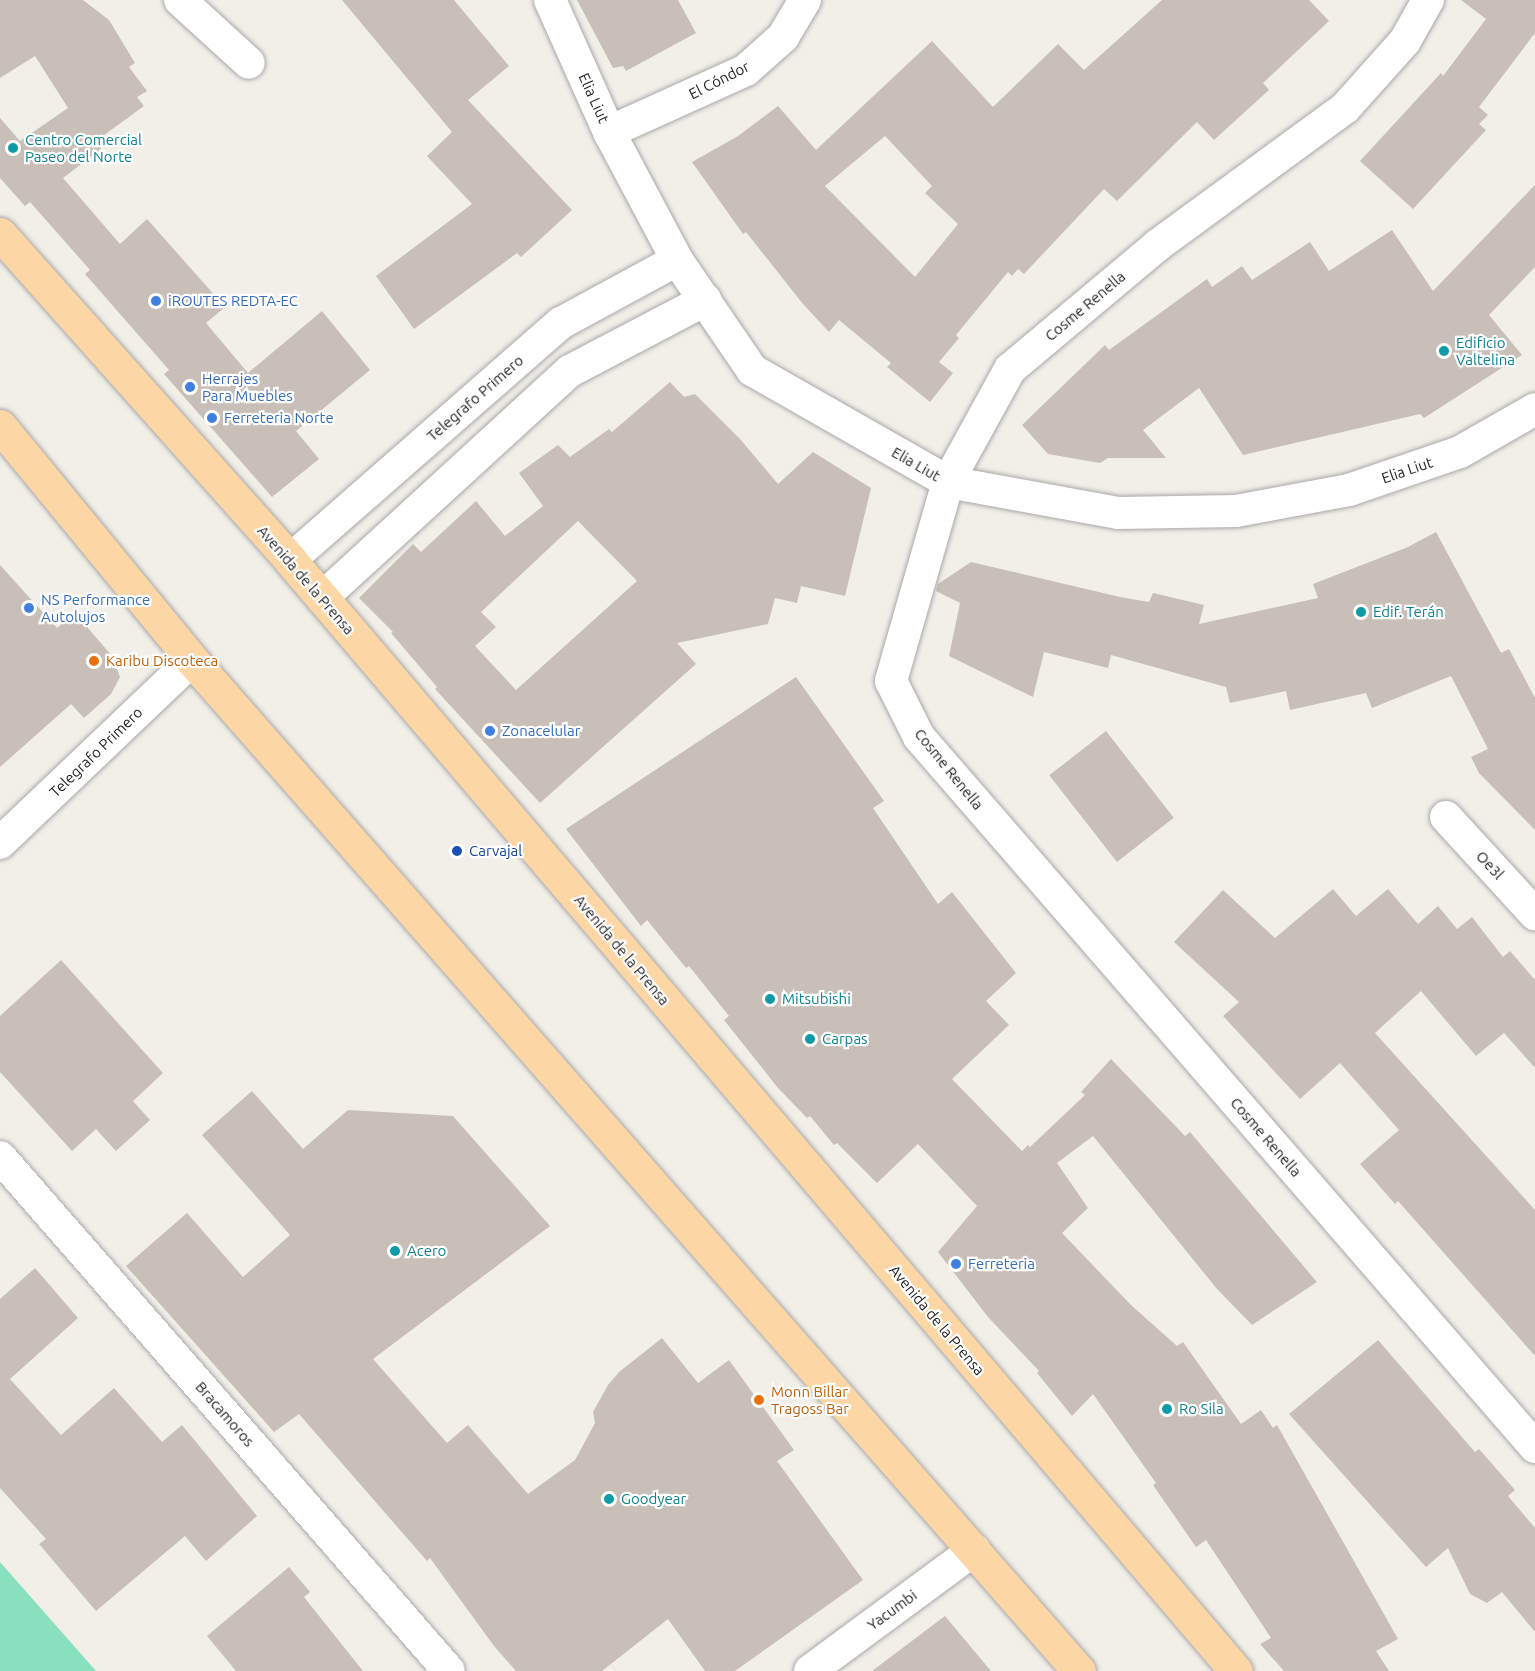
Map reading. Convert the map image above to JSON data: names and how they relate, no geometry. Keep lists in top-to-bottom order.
{
  "streets": {
    "main road": ["Avenida de la Prensa"],
    "street": [
      "El Cóndor",
      "Elia Liut",
      "Cosme Renella",
      "Telegrafo Primero",
      "Oe3l",
      "Bracamoros",
      "Yacumbi"
    ]
  },
  "crossings": [
    ["El Cóndor", "Elia Liut"],
    ["Elia Liut", "Cosme Renella"],
    ["Elia Liut", "Telegrafo Primero"],
    ["Telegrafo Primero", "Avenida de la Prensa"]
  ],
  "places": [
    "Centro Comercial Paseo del Norte",
    "iROUTES REDTA-EC",
    "Edificio Valtelina",
    "Herrajes Para Muebles",
    "Ferreteria Norte",
    "NS Performance Autolujos",
    "Edif. Terán",
    "Karibu Discoteca",
    "Zonacelular",
    "Carvajal",
    "Mitsubishi",
    "Carpas",
    "Acero",
    "Ferreteria",
    "Monn Billar Tragoss Bar",
    "Ro Sila",
    "Goodyear"
  ]
}
